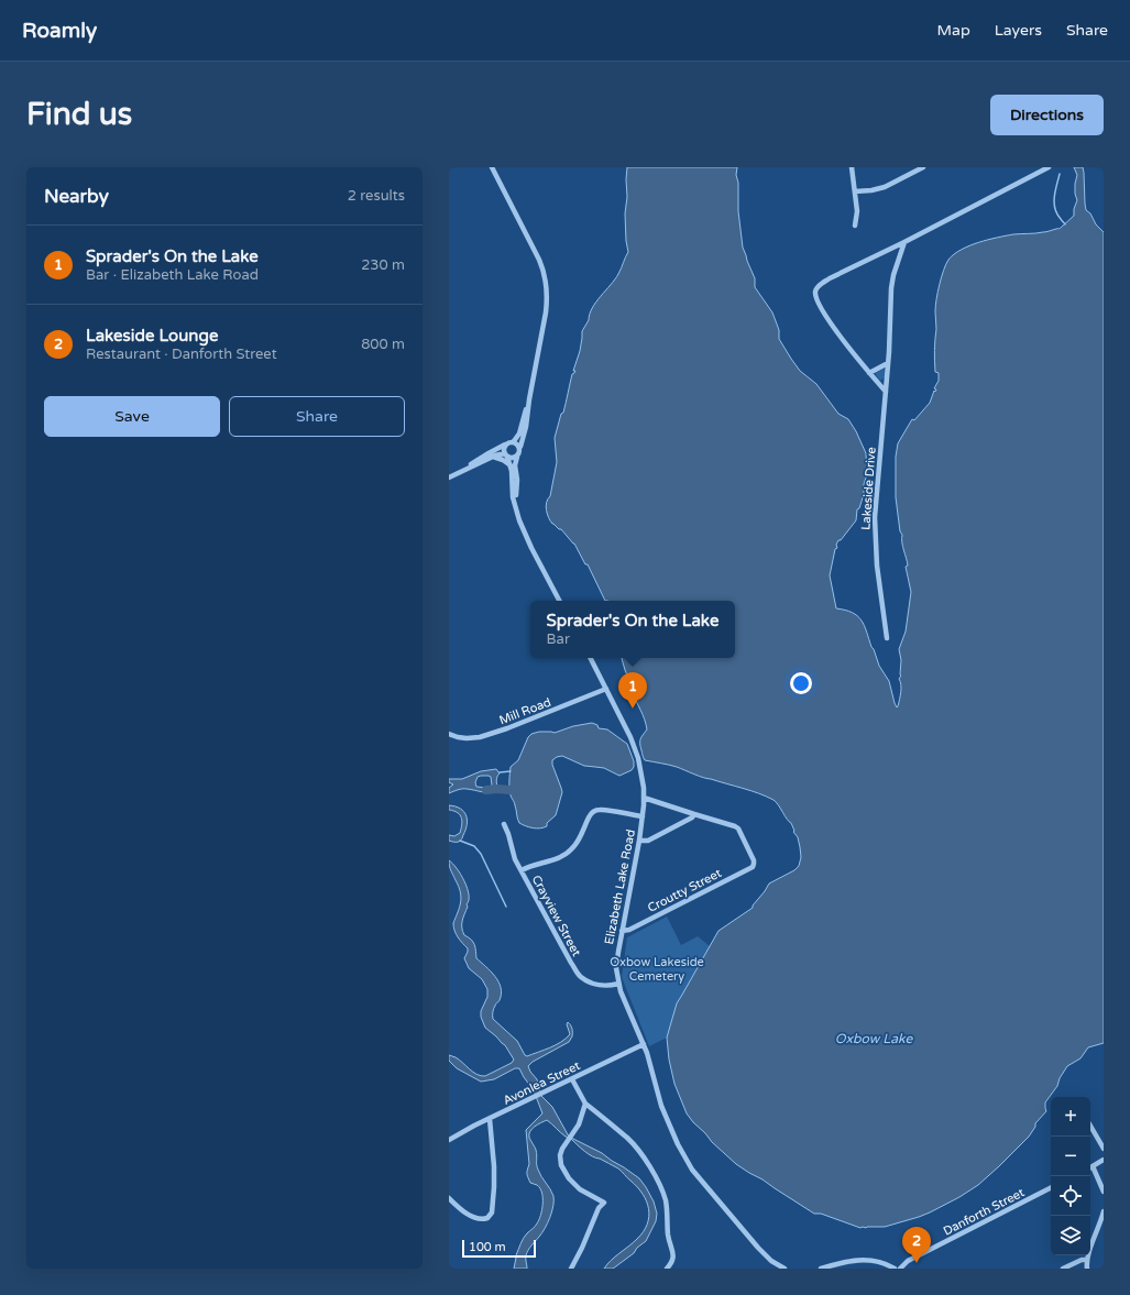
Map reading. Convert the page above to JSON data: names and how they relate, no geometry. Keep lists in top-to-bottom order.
{
  "streets": {
    "street": [
      "Lakeside Drive",
      "Mill Road",
      "Elizabeth Lake Road",
      "Croutty Street",
      "Crayview Street",
      "Avonlea Street",
      "Danforth Street"
    ]
  },
  "crossings": [
    ["Mill Road", "Elizabeth Lake Road"],
    ["Elizabeth Lake Road", "Croutty Street"],
    ["Elizabeth Lake Road", "Crayview Street"],
    ["Elizabeth Lake Road", "Avonlea Street"]
  ],
  "water": ["Oxbow Lake"],
  "parks": ["Oxbow Lakeside Cemetery"],
  "scale_bar": "100 m",
  "page": {
    "header": "Roamly",
    "nav": ["Map", "Layers", "Share"],
    "buttons": [
      "Directions",
      ["Save", "Share"]
    ],
    "title": "Find us",
    "heading": ["Nearby", "2 results"],
    "list": [
      {
        "mark": "1",
        "name": "Sprader's On the Lake",
        "note": "Bar · Elizabeth Lake Road",
        "value": "230 m"
      },
      {
        "mark": "2",
        "name": "Lakeside Lounge",
        "note": "Restaurant · Danforth Street",
        "value": "800 m"
      }
    ],
    "popup": ["Sprader's On the Lake", "Bar"],
    "pins": ["1", "2"],
    "map_buttons": ["+", "−"],
    "scale": "100 m"
  }
}
